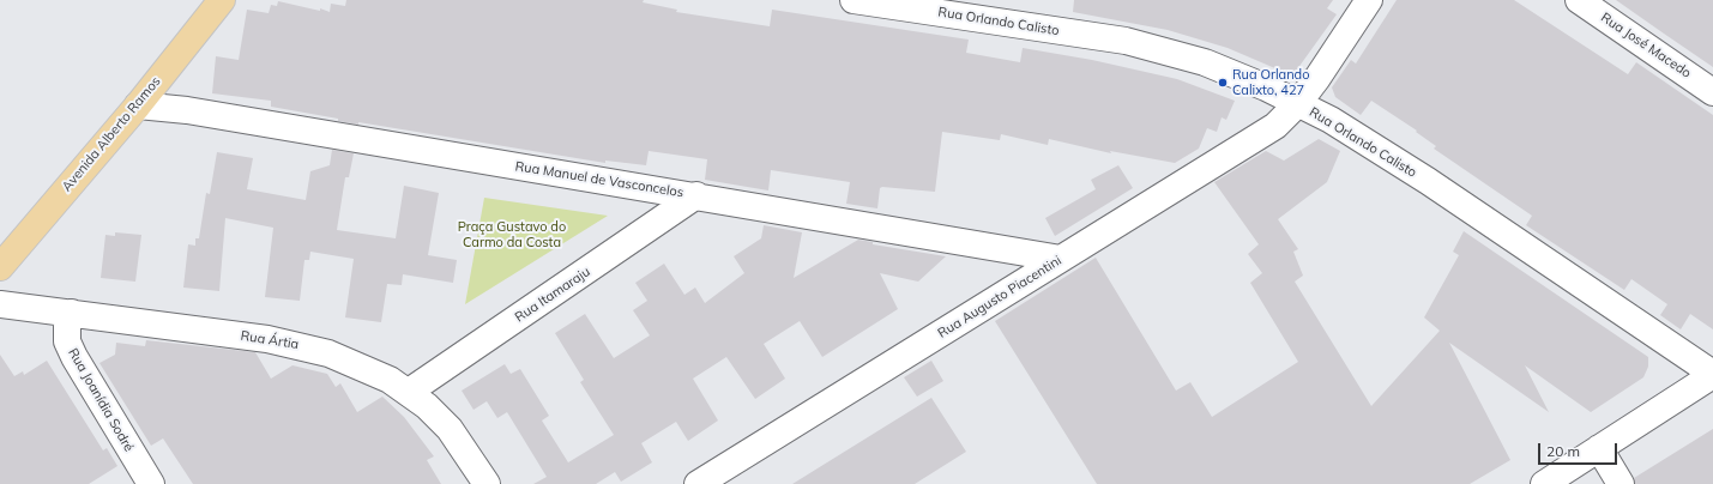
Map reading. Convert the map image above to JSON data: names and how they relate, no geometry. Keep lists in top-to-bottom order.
{
  "streets": {
    "main road": ["Avenida Alberto Ramos"],
    "street": [
      "Rua Orlando Calisto",
      "Rua José Macedo",
      "Rua Manuel de Vasconcelos",
      "Rua Itamaraju",
      "Rua Augusto Piacentini",
      "Rua Ártia",
      "Rua Joanídia Sodré"
    ]
  },
  "crossings": [
    ["Rua Orlando Calisto", "Rua Augusto Piacentini"],
    ["Avenida Alberto Ramos", "Rua Manuel de Vasconcelos"],
    ["Rua Manuel de Vasconcelos", "Rua Itamaraju"],
    ["Rua Manuel de Vasconcelos", "Rua Augusto Piacentini"],
    ["Rua Itamaraju", "Rua Ártia"],
    ["Rua Ártia", "Rua Joanídia Sodré"]
  ],
  "parks": ["Praça Gustavo do Carmo da Costa"],
  "places": ["Rua Orlando Calixto, 427"],
  "scale_bar": "20 m"
}
